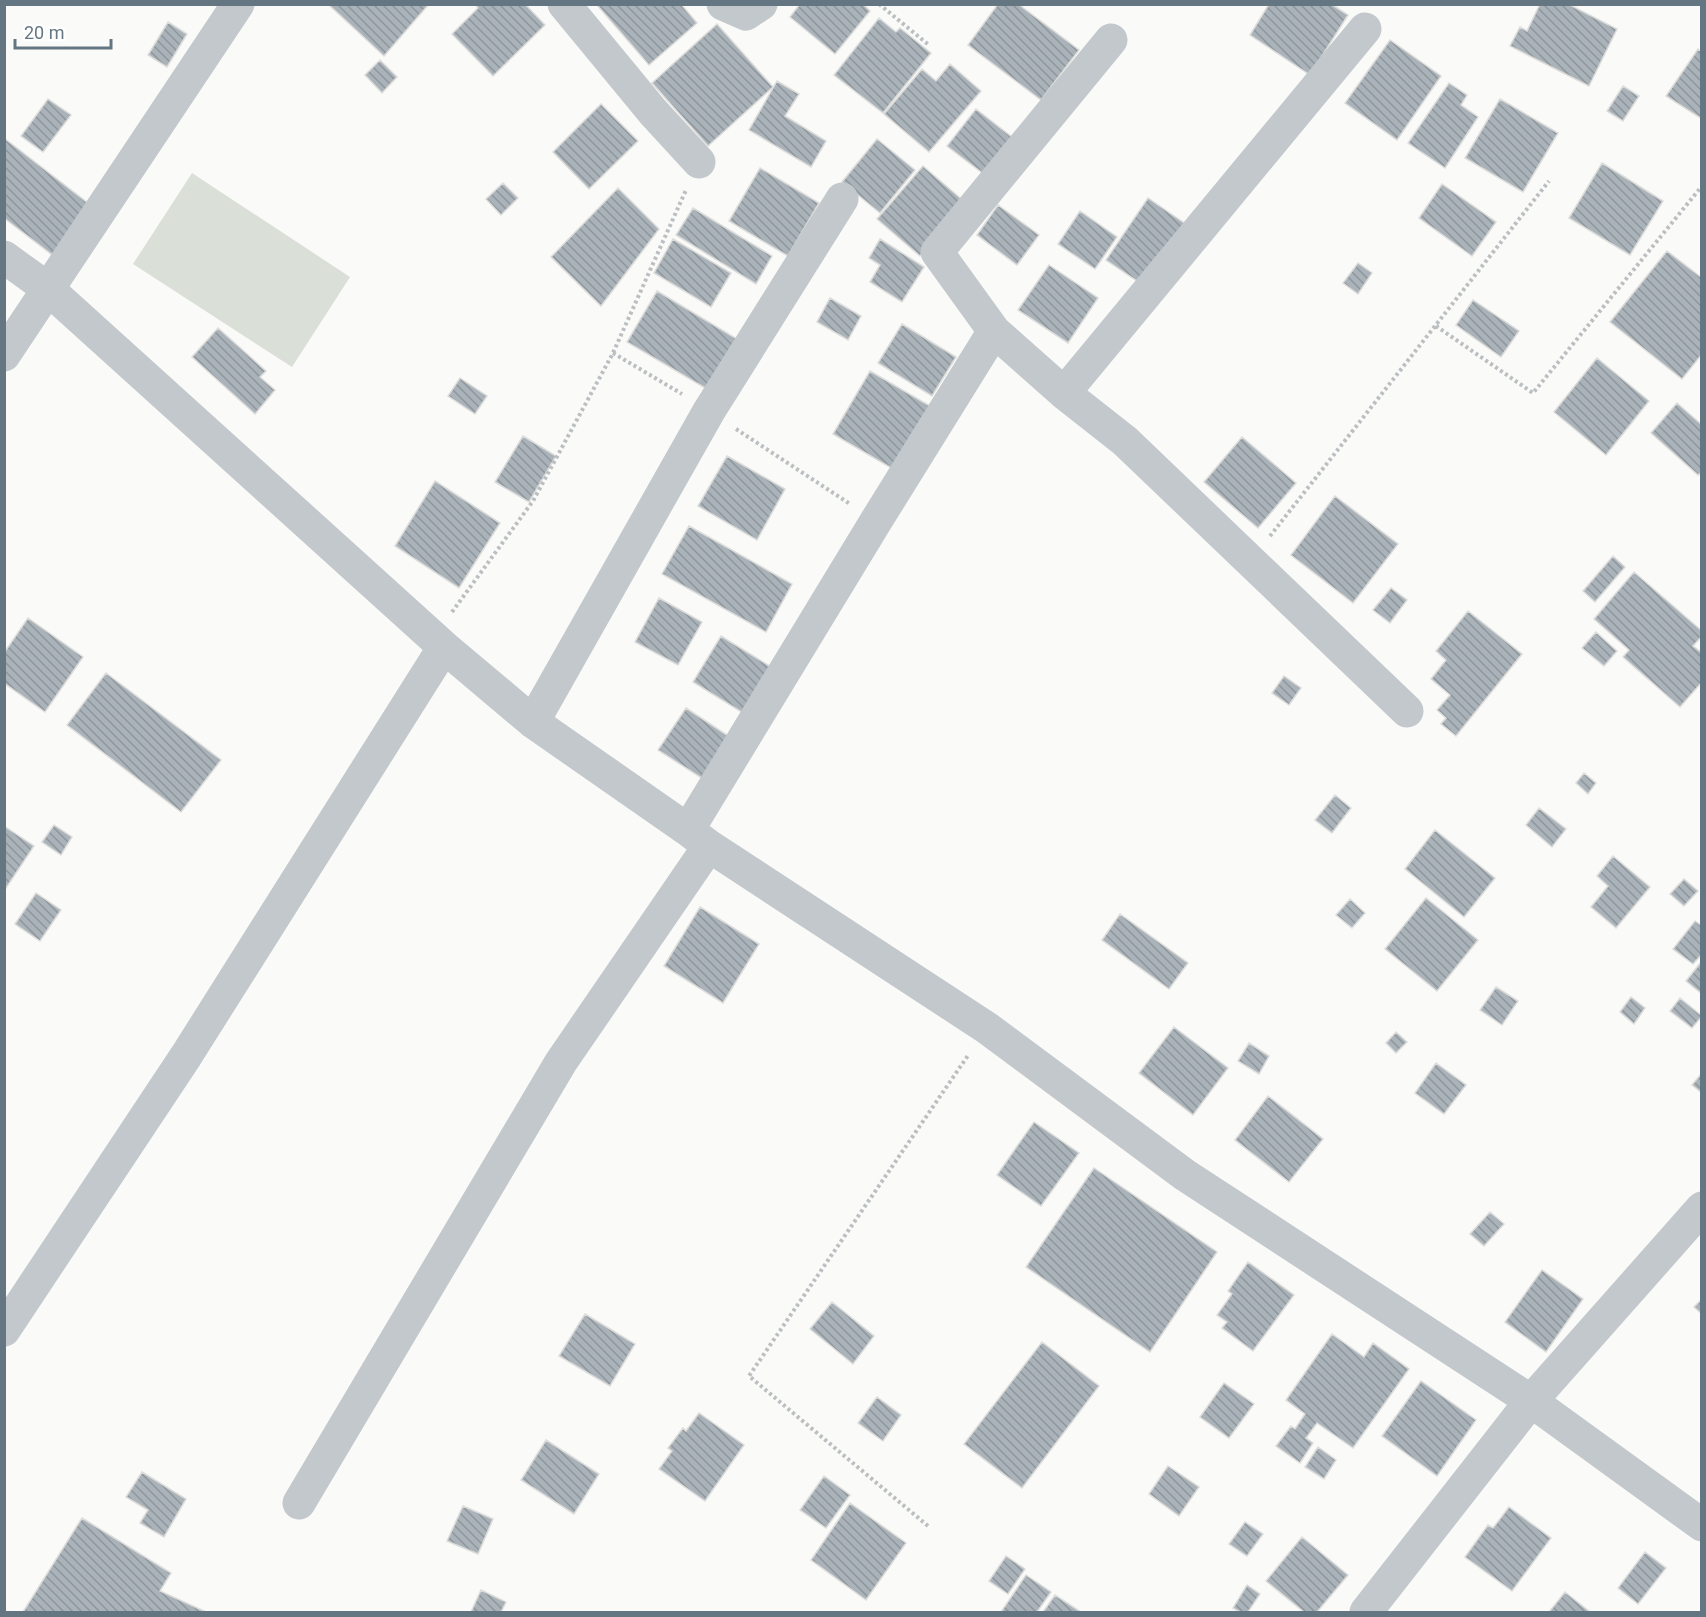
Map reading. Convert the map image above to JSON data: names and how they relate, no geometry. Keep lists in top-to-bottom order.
{
  "scale_bar": "20 m"
}
